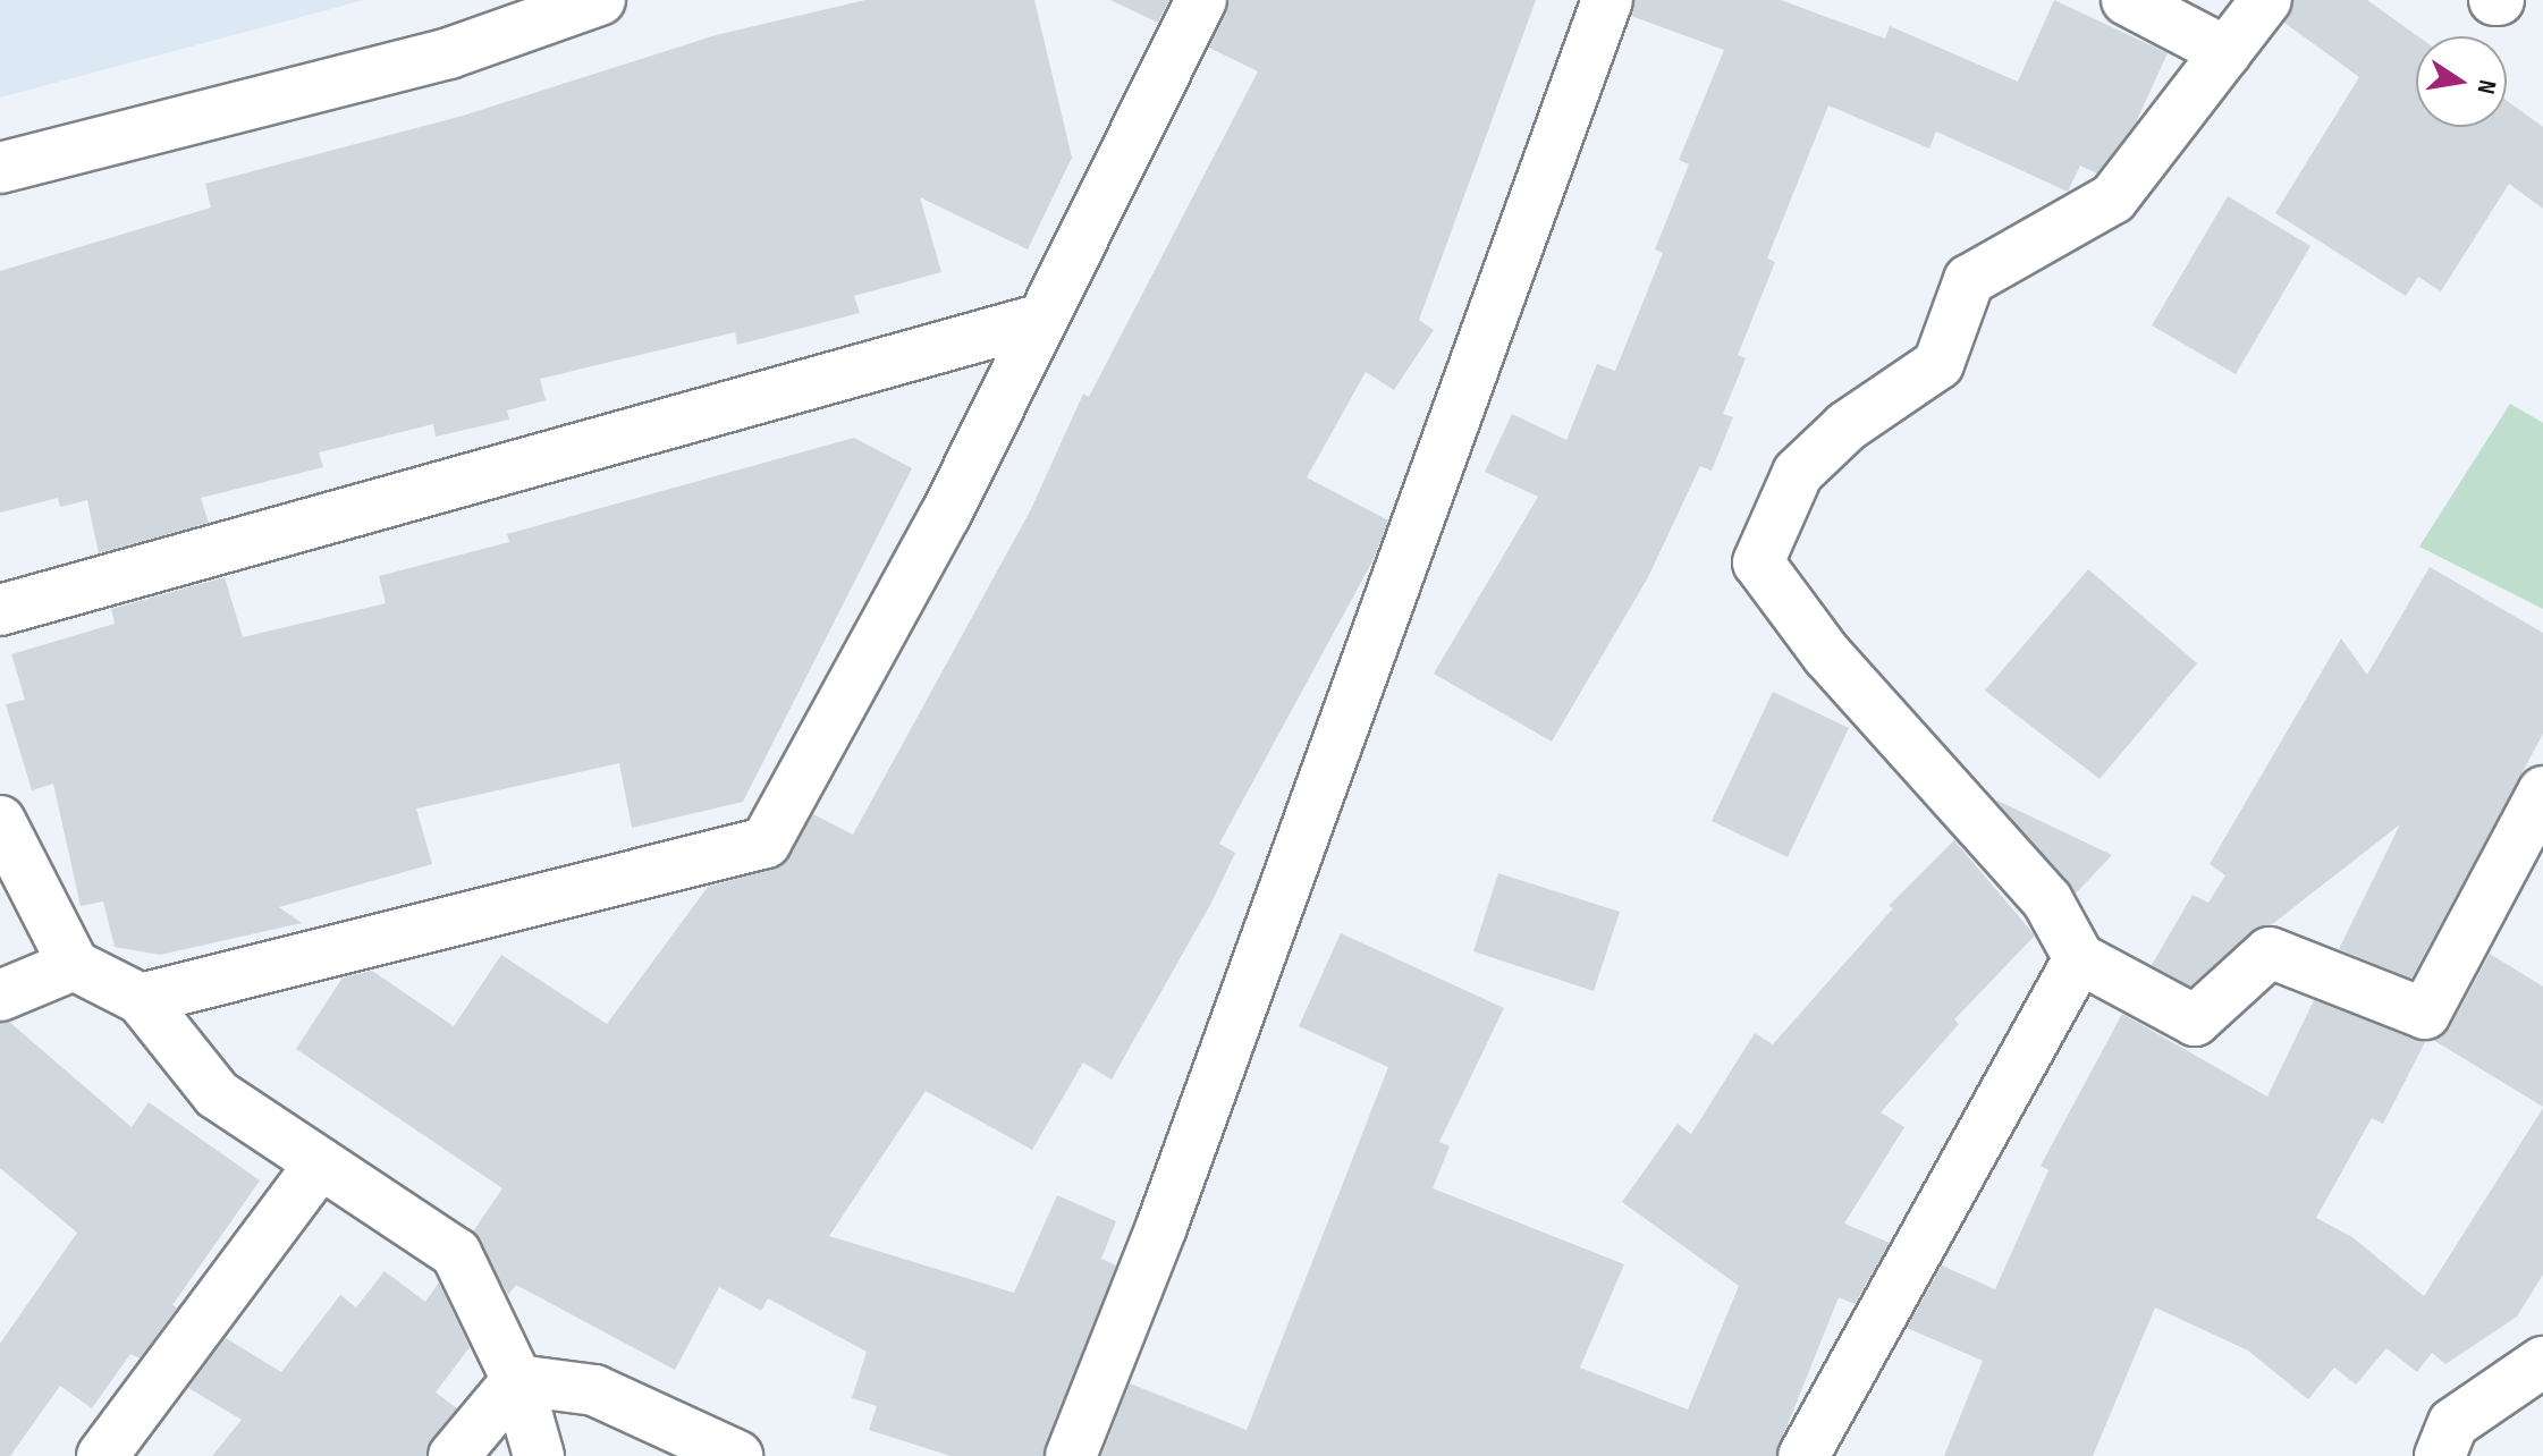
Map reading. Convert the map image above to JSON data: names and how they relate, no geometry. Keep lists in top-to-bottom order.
{
  "north": "right"
}
